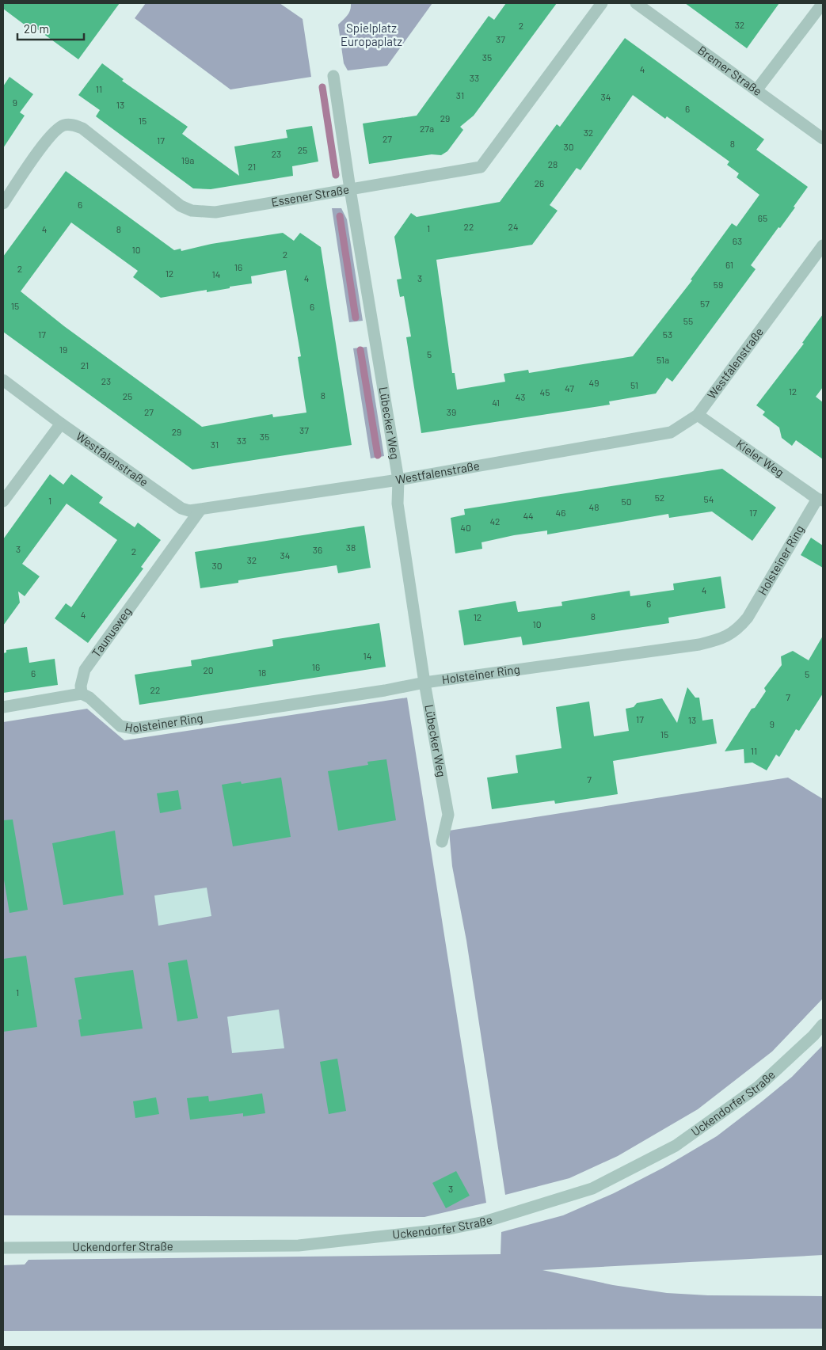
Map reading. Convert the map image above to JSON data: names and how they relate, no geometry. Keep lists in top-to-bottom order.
{
  "streets": {
    "street": [
      "Bremer Straße",
      "Essener Straße",
      "Westfalenstraße",
      "Lübecker Weg",
      "Kieler Weg",
      "Holsteiner Ring",
      "Taunusweg",
      "Uckendorfer Straße"
    ]
  },
  "crossings": [
    ["Essener Straße", "Lübecker Weg"],
    ["Westfalenstraße", "Lübecker Weg"],
    ["Westfalenstraße", "Kieler Weg"],
    ["Westfalenstraße", "Taunusweg"],
    ["Lübecker Weg", "Holsteiner Ring"],
    ["Kieler Weg", "Holsteiner Ring"],
    ["Holsteiner Ring", "Taunusweg"]
  ],
  "parks": ["Spielplatz Europaplatz"],
  "house_numbers": [
    "32",
    "2",
    "37",
    "35",
    "4",
    "33",
    "11",
    "31",
    "34",
    "9",
    "13",
    "6",
    "29",
    "15",
    "27a",
    "32",
    "27",
    "17",
    "8",
    "30",
    "25",
    "23",
    "19a",
    "28",
    "21",
    "26",
    "6",
    "65",
    "22",
    "24",
    "1",
    "4",
    "8",
    "63",
    "10",
    "2",
    "61",
    "16",
    "2",
    "12",
    "14",
    "4",
    "3",
    "59",
    "57",
    "15",
    "6",
    "55",
    "17",
    "53",
    "19",
    "5",
    "51a",
    "21",
    "23",
    "49",
    "51",
    "47",
    "12",
    "45",
    "8",
    "25",
    "43",
    "41",
    "27",
    "39",
    "37",
    "29",
    "35",
    "33",
    "31",
    "52",
    "54",
    "1",
    "50",
    "48",
    "46",
    "17",
    "44",
    "42",
    "40",
    "38",
    "3",
    "36",
    "2",
    "34",
    "32",
    "30",
    "4",
    "6",
    "4",
    "8",
    "12",
    "10",
    "14",
    "16",
    "20",
    "18",
    "6",
    "5",
    "22",
    "7",
    "17",
    "13",
    "9",
    "15",
    "11",
    "7",
    "1",
    "3"
  ],
  "scale_bar": "20 m"
}
